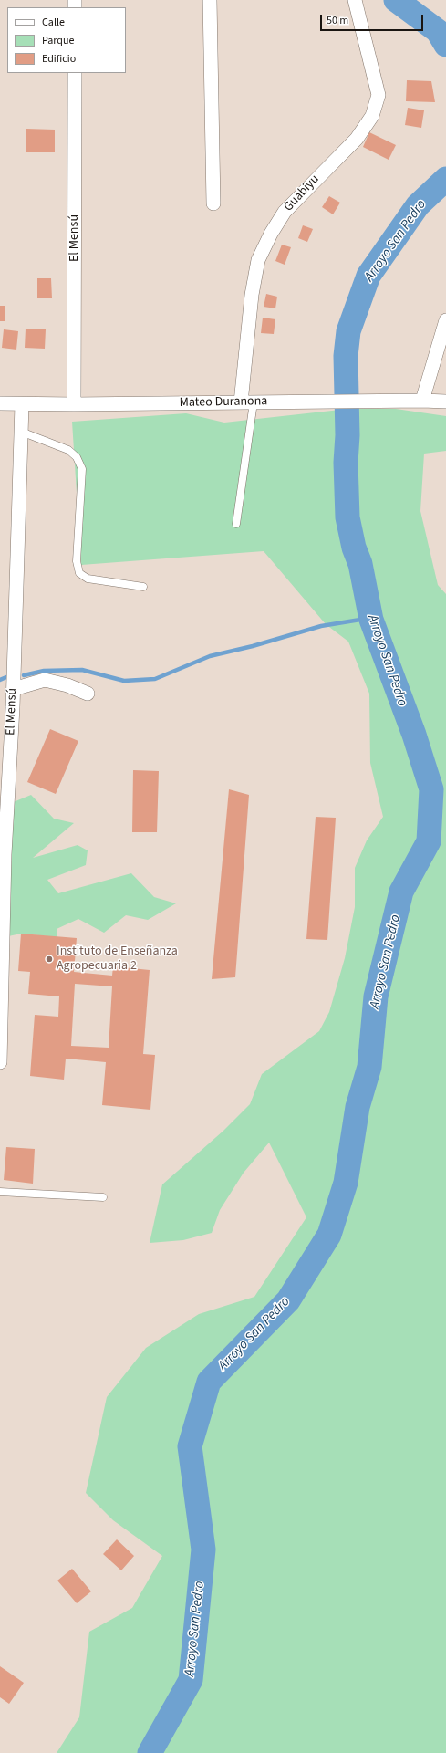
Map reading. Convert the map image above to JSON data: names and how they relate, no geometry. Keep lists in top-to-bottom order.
{
  "streets": {
    "street": ["Guabiyu", "El Mensú", "Mateo Duranona"]
  },
  "crossings": [
    ["Guabiyu", "Mateo Duranona"],
    ["El Mensú", "Mateo Duranona"]
  ],
  "water": ["Arroyo San Pedro"],
  "places": ["Instituto de Enseñanza Agropecuaria 2"],
  "legend": ["Calle", "Parque", "Edificio"],
  "scale_bar": "50 m"
}
